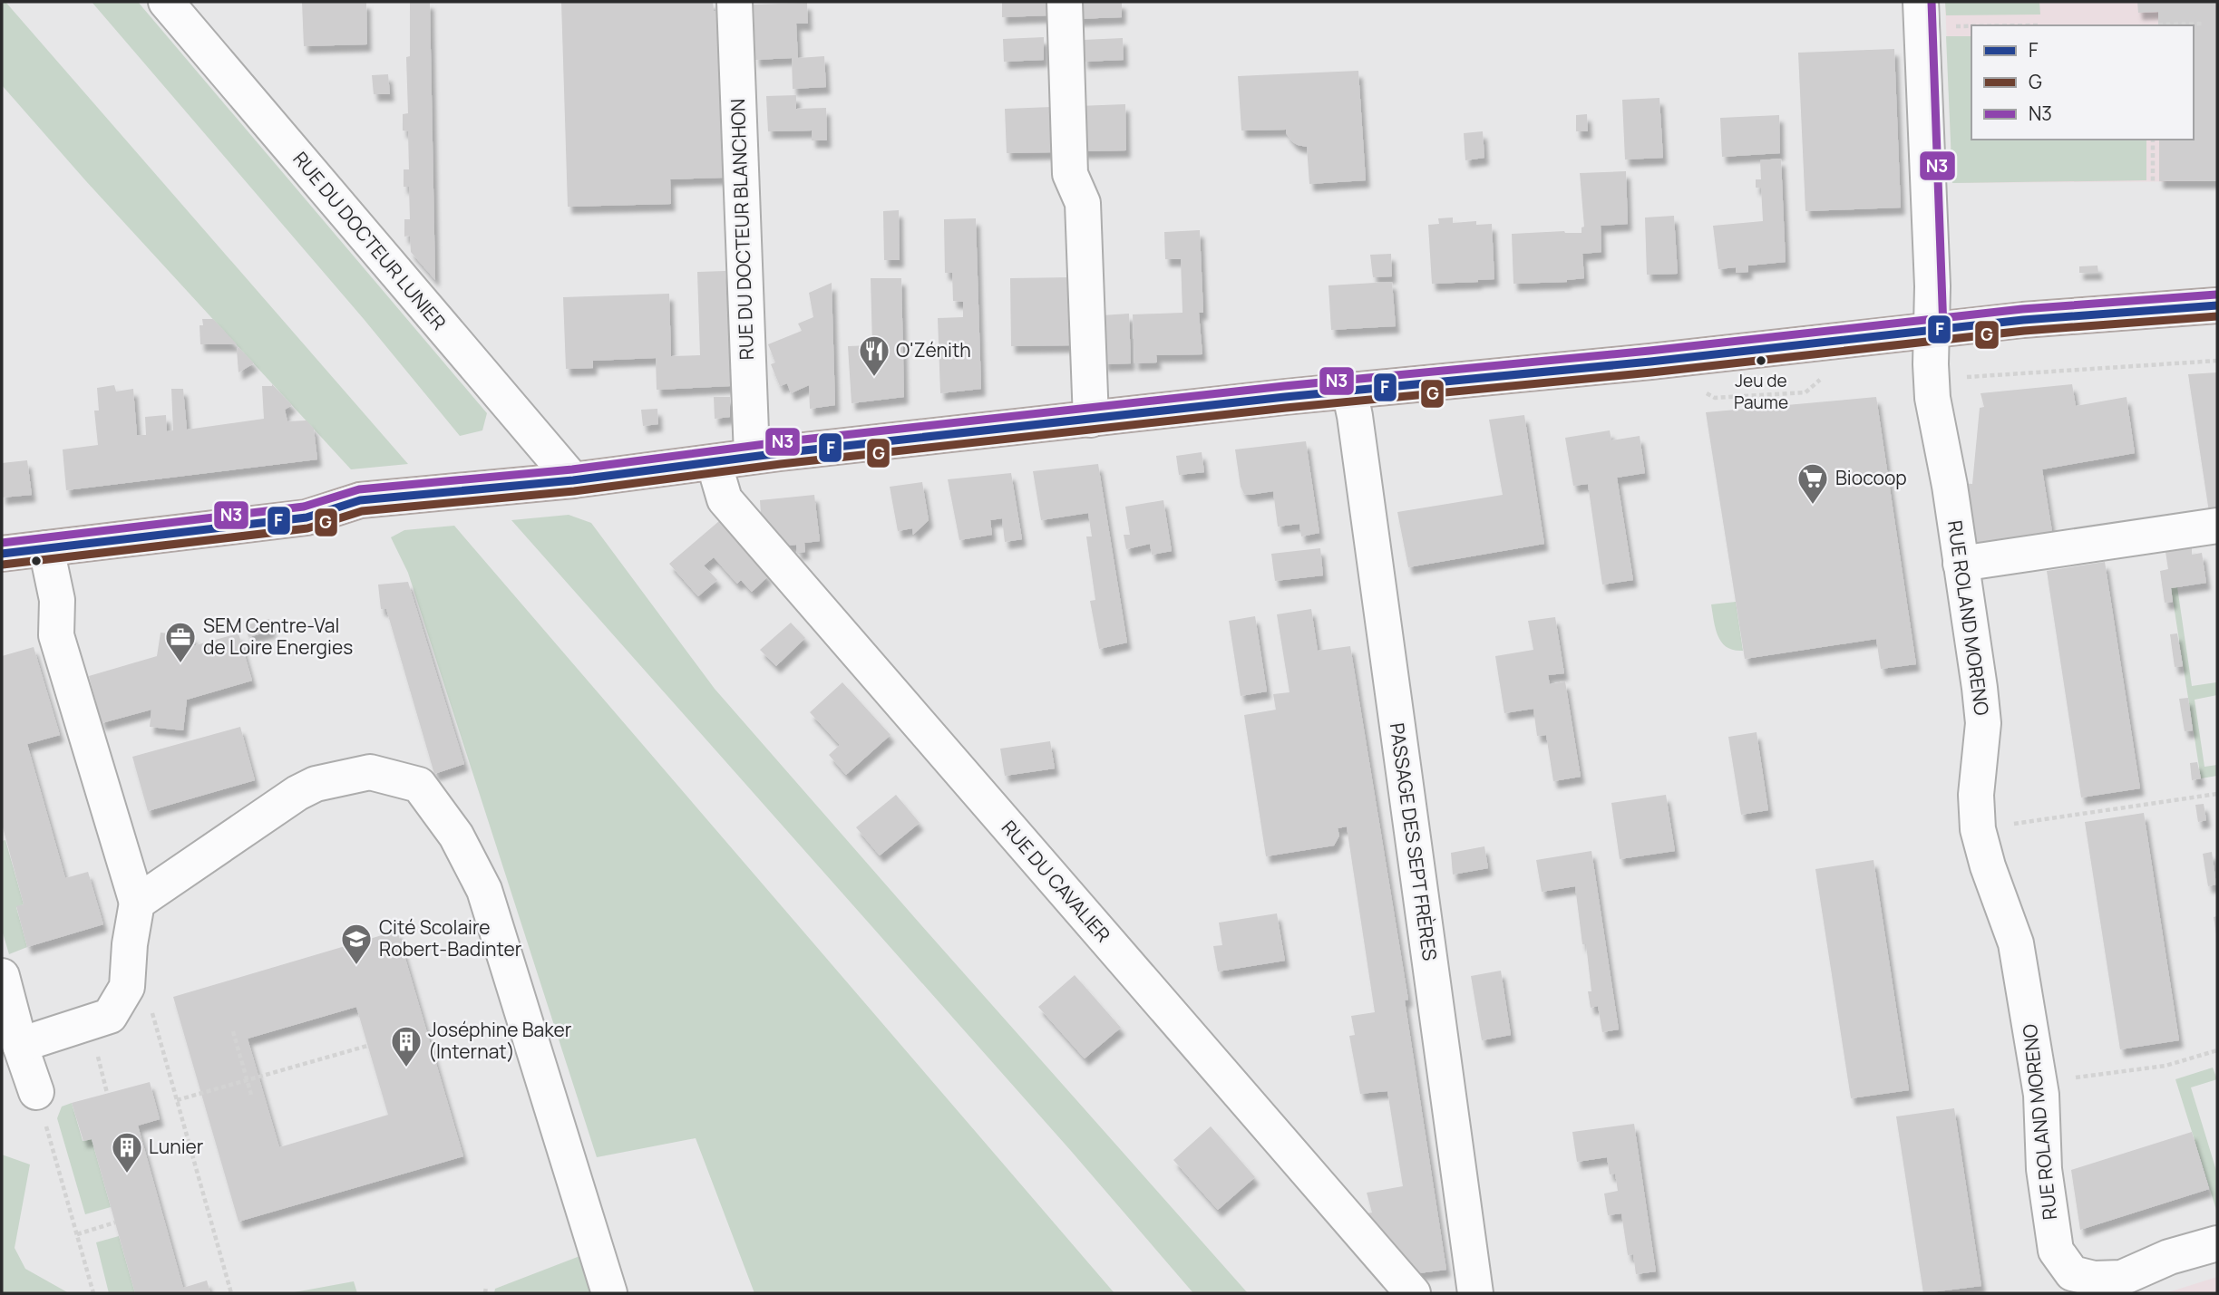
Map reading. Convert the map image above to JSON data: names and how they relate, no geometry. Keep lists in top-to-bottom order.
{
  "streets": {
    "street": [
      "RUE DU DOCTEUR BLANCHON",
      "RUE DU DOCTEUR LUNIER",
      "RUE ROLAND MORENO",
      "PASSAGE DES SEPT FRÈRES",
      "RUE DU CAVALIER"
    ]
  },
  "places": {
    "other": ["Jeu de Paume"],
    "restaurant": ["O'Zénith"],
    "supermarket": ["Biocoop"],
    "office": ["SEM Centre-Val de Loire Energies"],
    "school or university": ["Cité Scolaire Robert-Badinter"],
    "building": ["Joséphine Baker (Internat)", "Lunier"]
  },
  "lines": ["transit line N3", "transit line F", "transit line G"],
  "legend": ["F", "G", "N3"]
}
